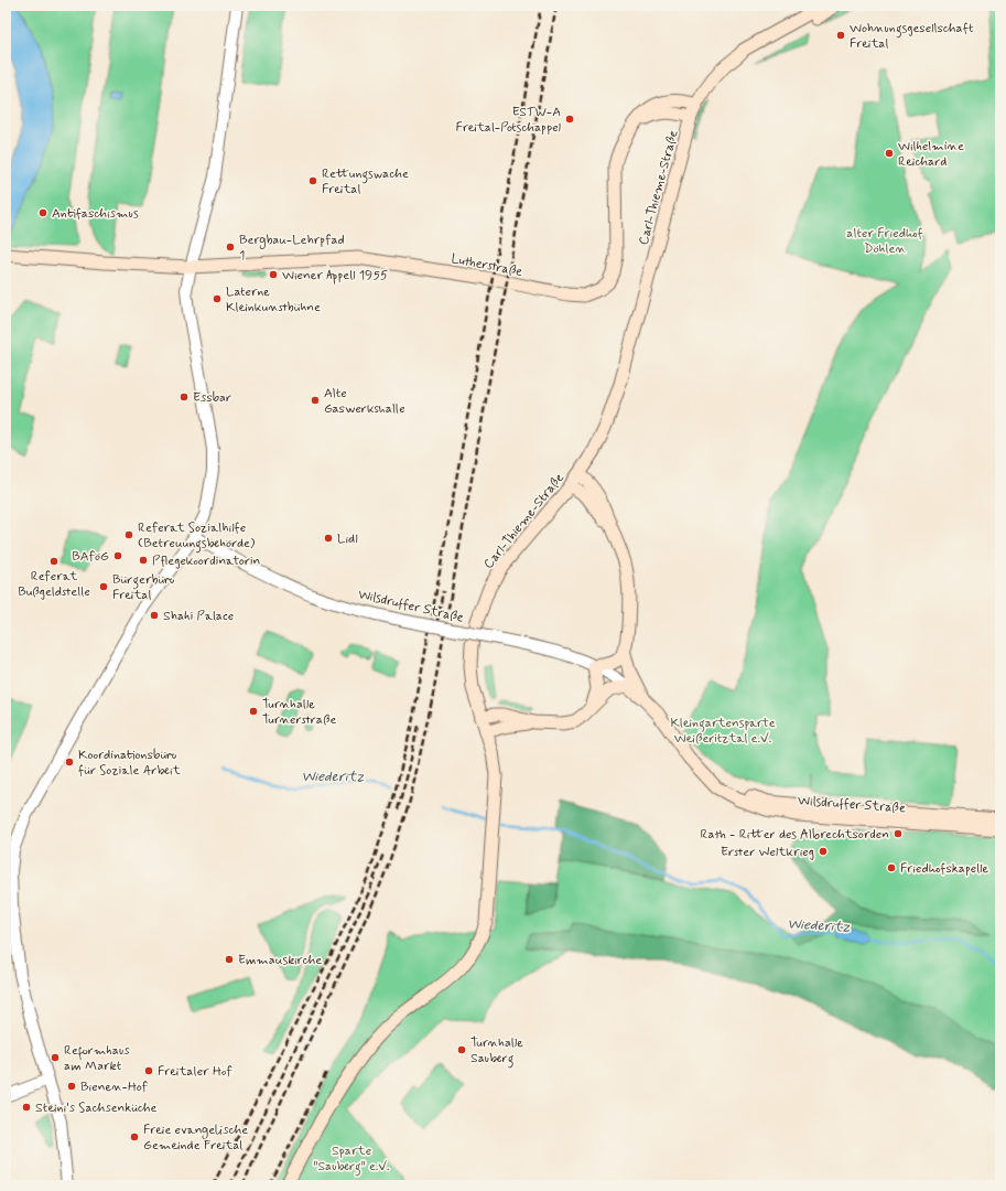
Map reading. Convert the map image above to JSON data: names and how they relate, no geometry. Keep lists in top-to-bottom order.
{
  "streets": {
    "main road": ["Carl-Thieme-Straße", "Lutherstraße", "Wilsdruffer Straße"]
  },
  "crossings": [
    ["Carl-Thieme-Straße", "Lutherstraße"],
    ["Carl-Thieme-Straße", "Wilsdruffer Straße"]
  ],
  "water": ["Wiederitz"],
  "parks": ["alter Friedhof Döhlen", "Kleingartensparte Weißeritztal e.V.", "Sparte \"Sauberg\" e.V."],
  "places": [
    "Wohnungsgesellschaft Freital",
    "ESTW-A Freital-Potschappel",
    "Wilhelmine Reichard",
    "Rettungswache Freital",
    "Antifaschismus",
    "Bergbau-Lehrpfad 1",
    "Wiener Appell 1955",
    "Laterne Kleinkunstbühne",
    "Essbar",
    "Alte Gaswerkshalle",
    "Referat Sozialhilfe (Betreuungsbehörde)",
    "Lidl",
    "BAföG",
    "Pflegekoordinatorin",
    "Referat Bußgeldstelle",
    "Bürgerbüro Freital",
    "Shahi Palace",
    "Turnhalle Turnerstraße",
    "Koordinationsbüro für Soziale Arbeit",
    "Rath - Ritter des Albrechtsorden",
    "Erster Weltkrieg",
    "Friedhofskapelle",
    "Emmauskirche",
    "Turnhalle Sauberg",
    "Reformhaus am Markt",
    "Freitaler Hof",
    "Bienen-Hof",
    "Steini's Sachsenküche",
    "Freie evangelische Gemeinde Freital"
  ]
}
